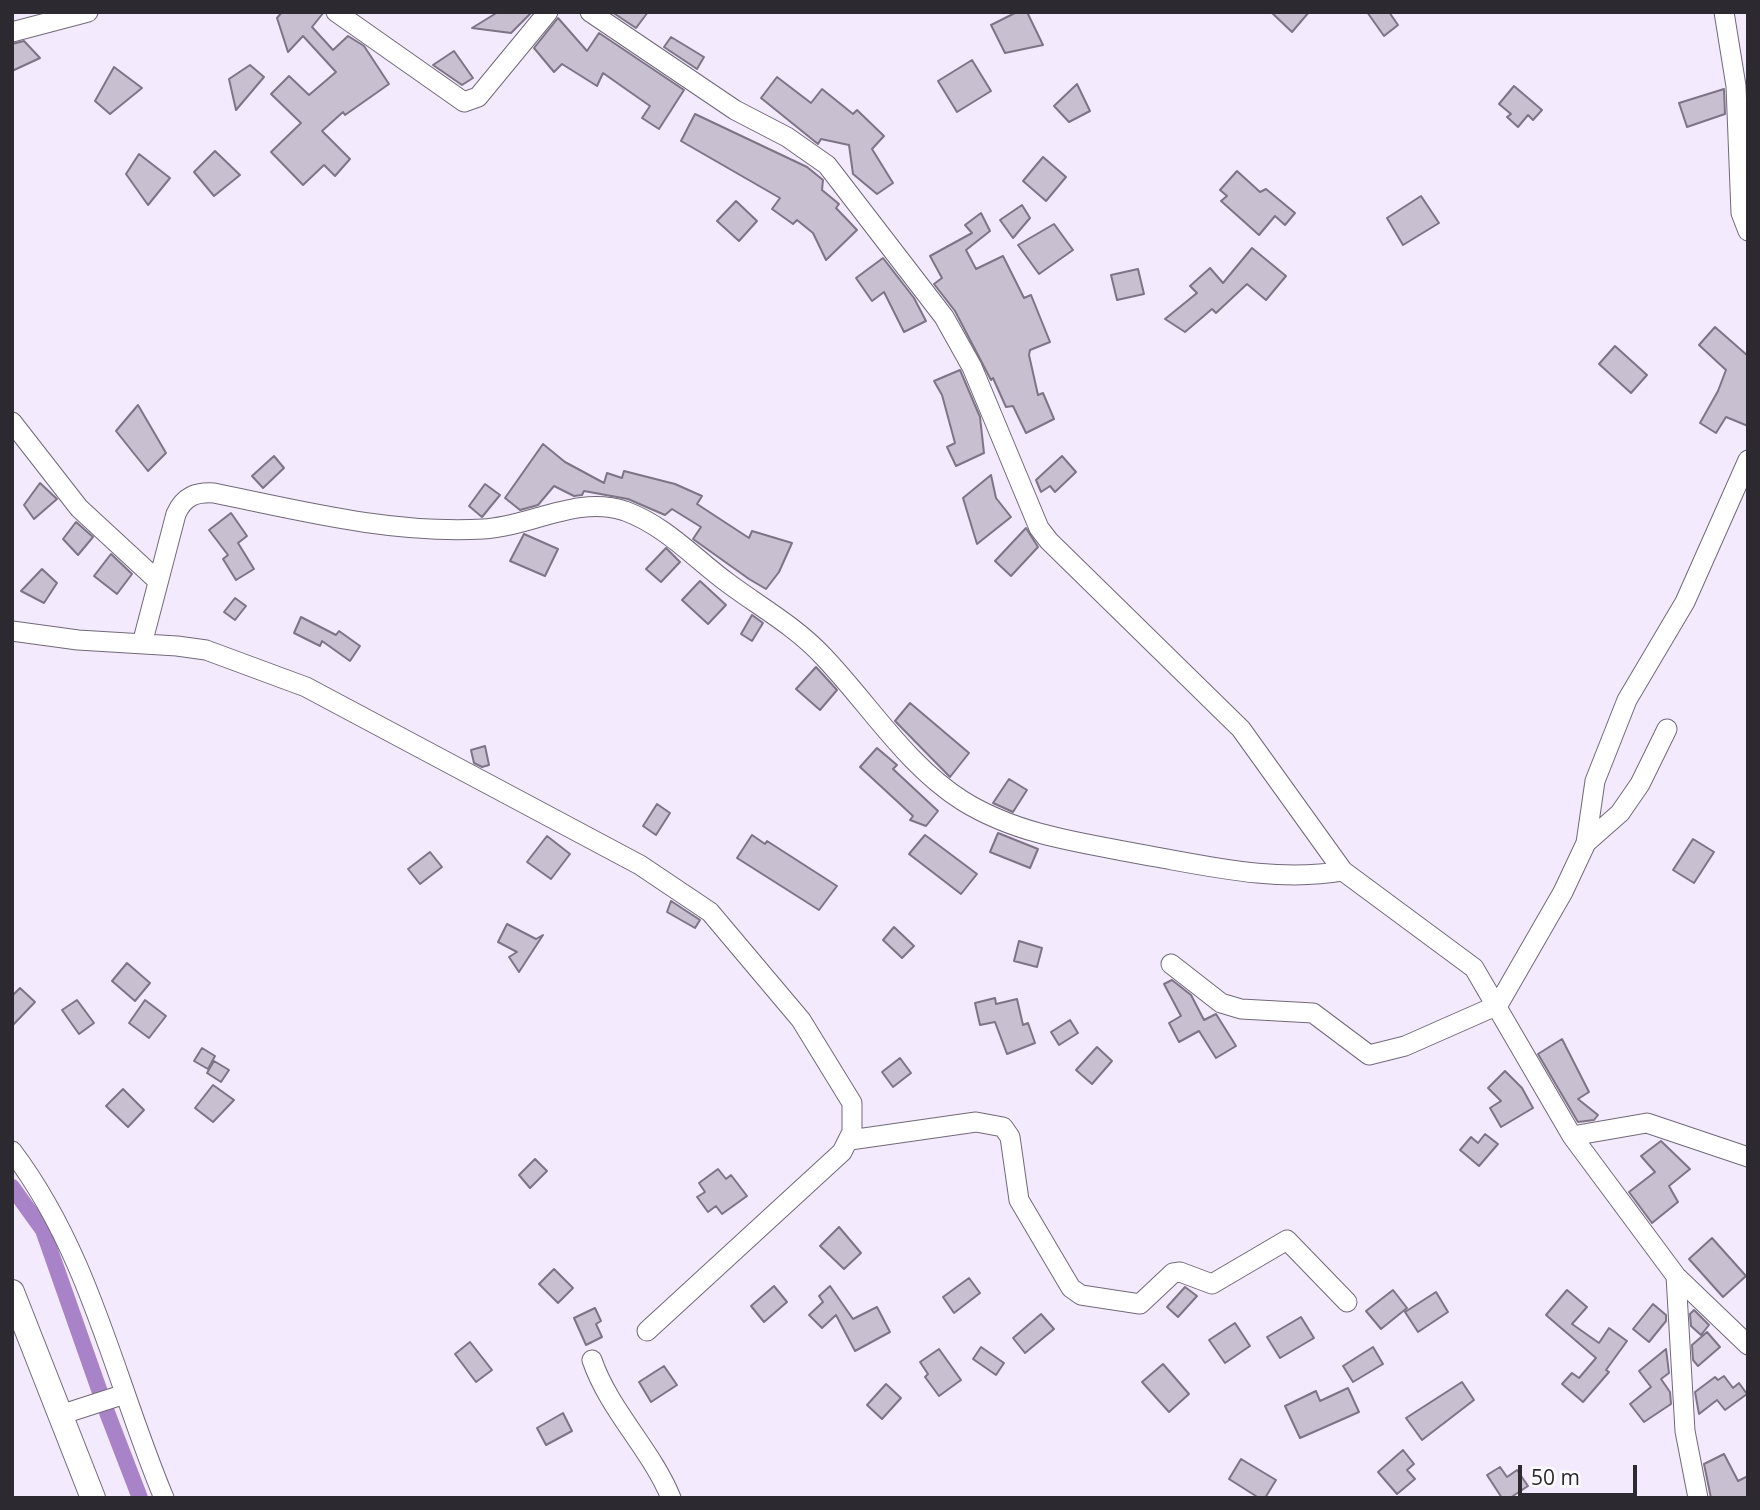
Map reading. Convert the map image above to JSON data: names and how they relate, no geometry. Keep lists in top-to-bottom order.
{
  "scale_bar": "50 m"
}
